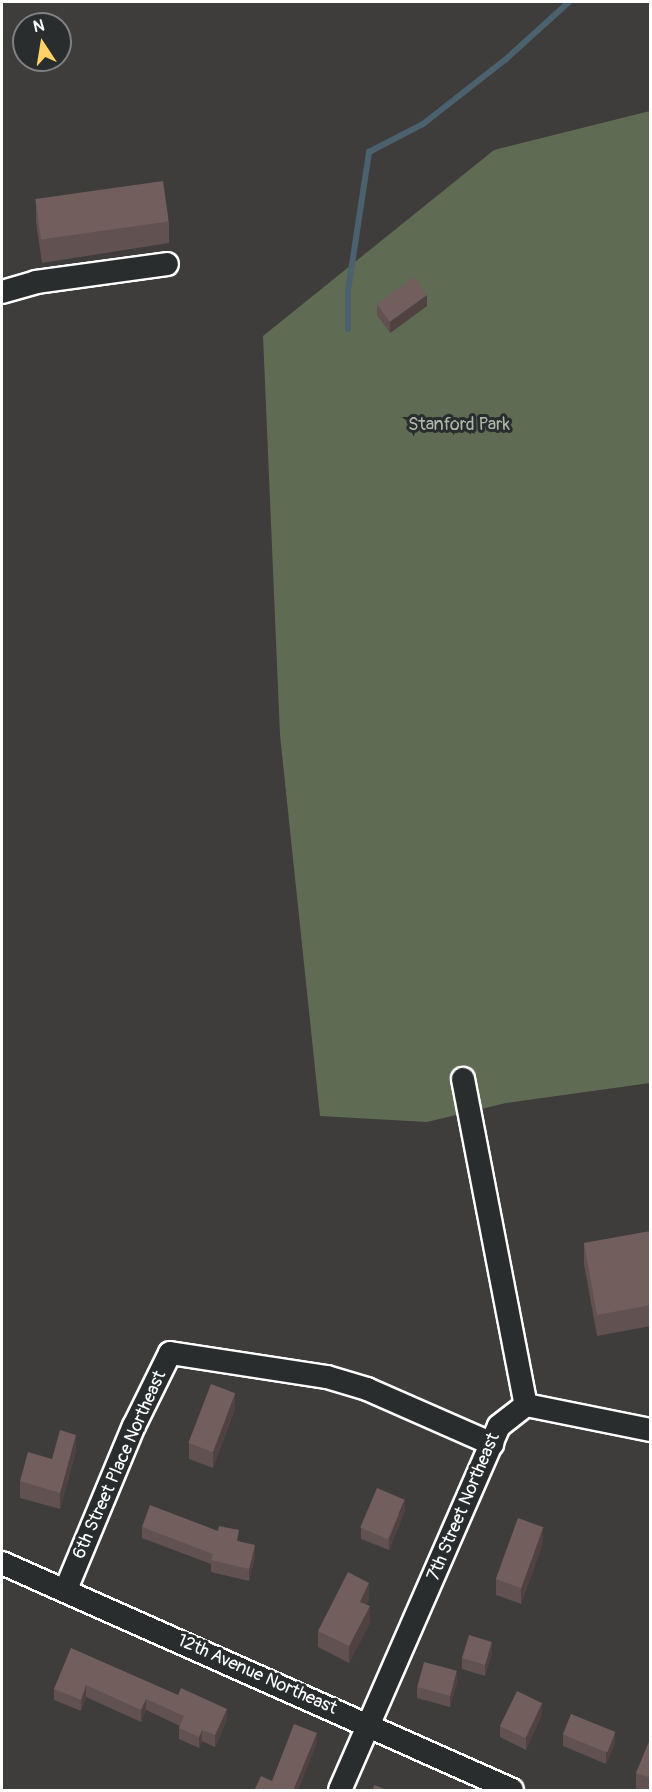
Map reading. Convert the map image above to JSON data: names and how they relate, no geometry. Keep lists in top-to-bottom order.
{
  "streets": {
    "street": ["6th Street Place Northeast", "7th Street Northeast", "12th Avenue Northeast"]
  },
  "crossings": [
    ["6th Street Place Northeast", "7th Street Northeast"],
    ["6th Street Place Northeast", "12th Avenue Northeast"],
    ["7th Street Northeast", "12th Avenue Northeast"]
  ],
  "parks": ["Stanford Park"],
  "north": "top"
}
